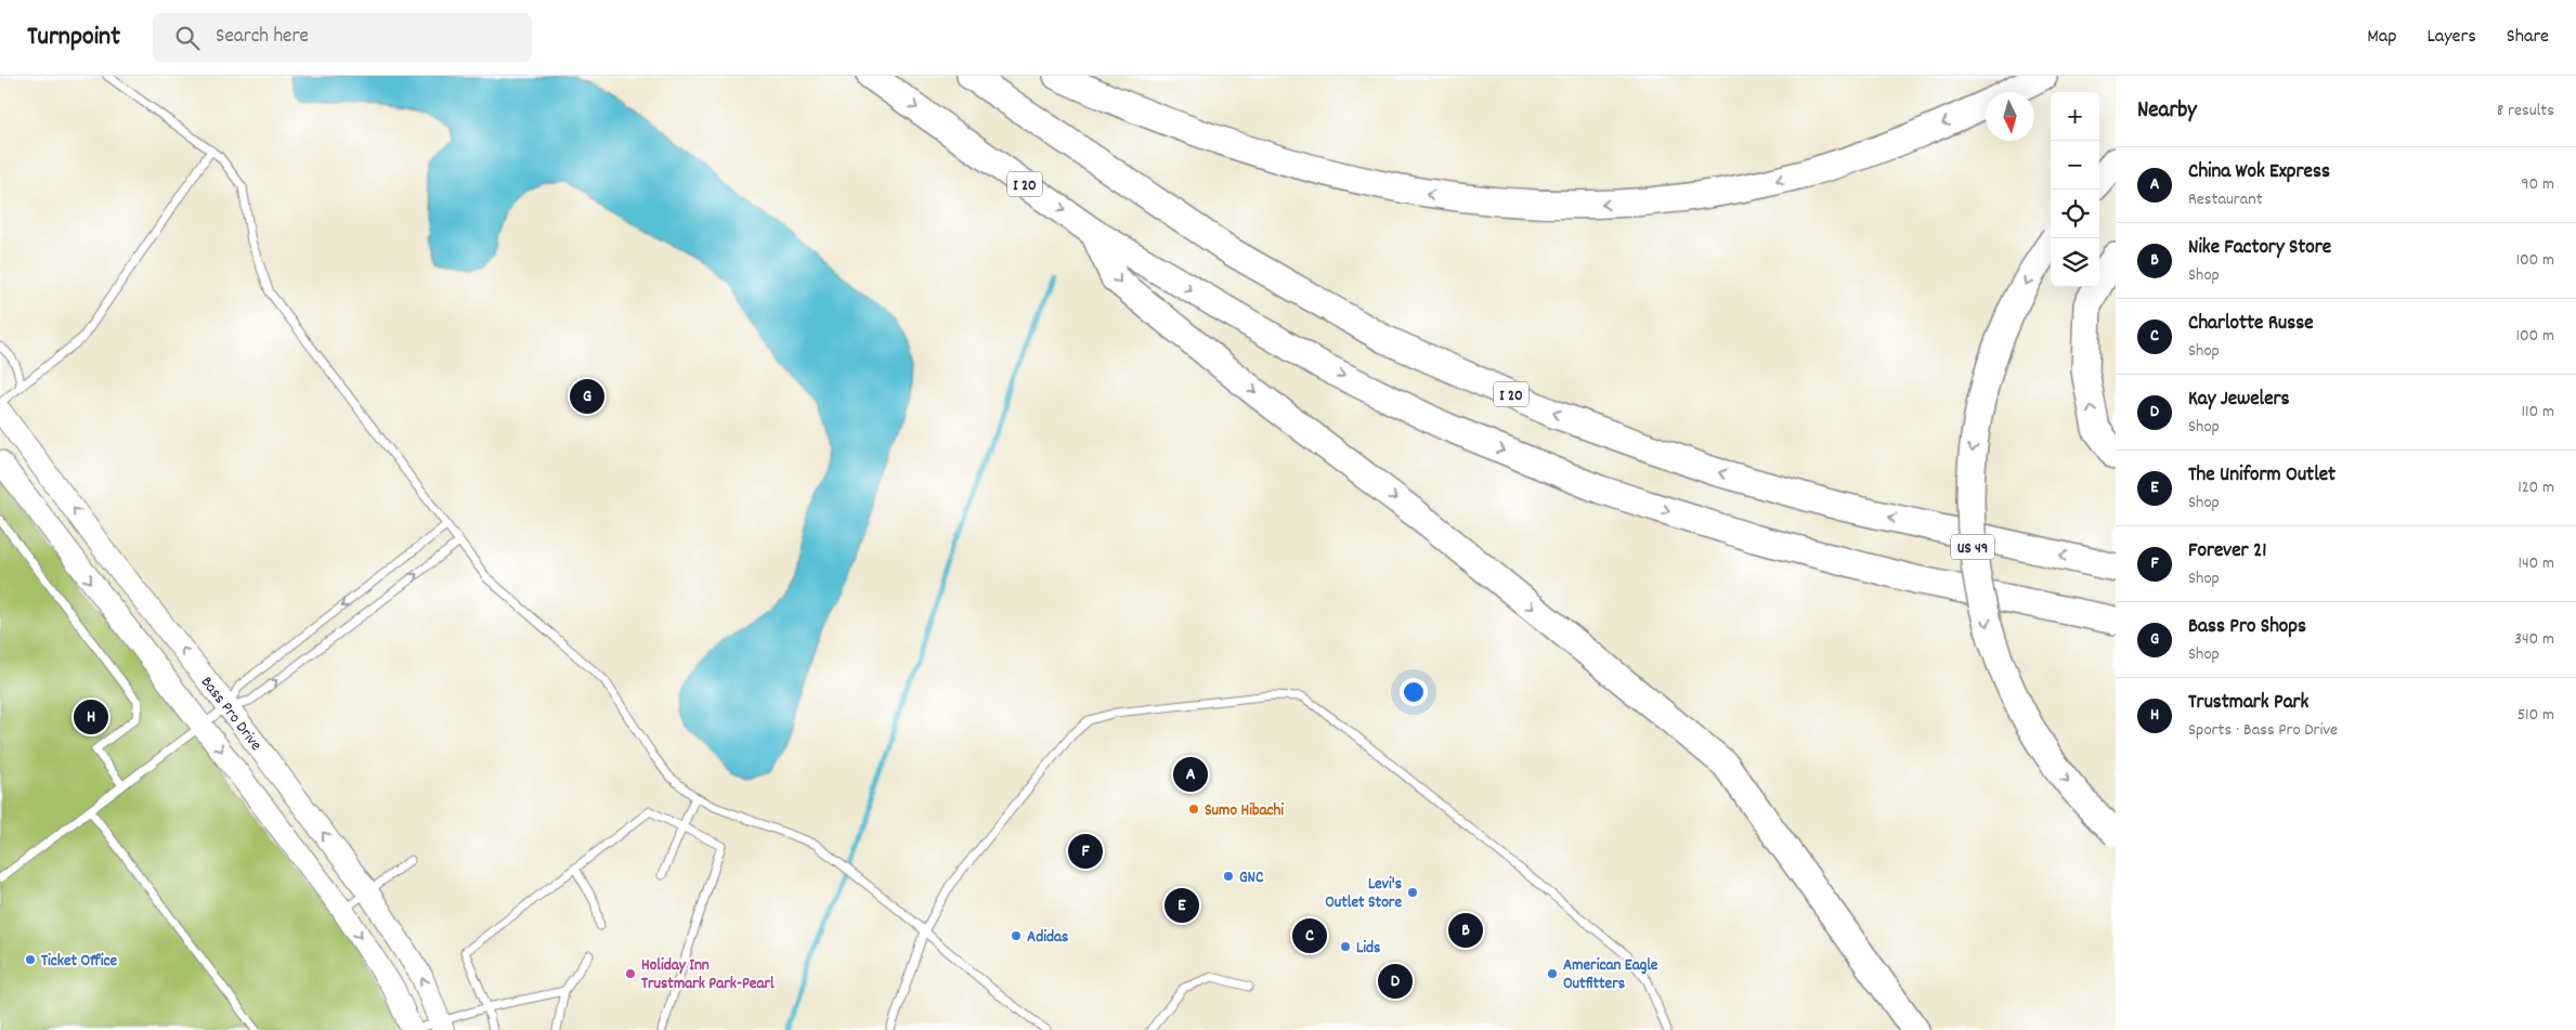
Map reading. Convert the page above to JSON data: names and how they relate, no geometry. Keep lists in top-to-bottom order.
{
  "streets": {
    "highway": ["I 20", "US 49"],
    "street": ["Bass Pro Drive"]
  },
  "places": [
    "Sumo Hibachi",
    "GNC",
    "Levi's Outlet Store",
    "Adidas",
    "Lids",
    "Ticket Office",
    "Holiday Inn Trustmark Park-Pearl",
    "American Eagle Outfitters"
  ],
  "north": "bottom",
  "page": {
    "header": "Turnpoint",
    "search": "Search here",
    "nav": ["Map", "Layers", "Share"],
    "heading": ["Nearby", "8 results"],
    "map_buttons": ["+", "−"],
    "list": [
      {
        "mark": "A",
        "name": "China Wok Express",
        "note": "Restaurant",
        "value": "90 m"
      },
      {
        "mark": "B",
        "name": "Nike Factory Store",
        "note": "Shop",
        "value": "100 m"
      },
      {
        "mark": "C",
        "name": "Charlotte Russe",
        "note": "Shop",
        "value": "100 m"
      },
      {
        "mark": "D",
        "name": "Kay Jewelers",
        "note": "Shop",
        "value": "110 m"
      },
      {
        "mark": "E",
        "name": "The Uniform Outlet",
        "note": "Shop",
        "value": "120 m"
      },
      {
        "mark": "F",
        "name": "Forever 21",
        "note": "Shop",
        "value": "140 m"
      },
      {
        "mark": "G",
        "name": "Bass Pro Shops",
        "note": "Shop",
        "value": "340 m"
      },
      {
        "mark": "H",
        "name": "Trustmark Park",
        "note": "Sports · Bass Pro Drive",
        "value": "510 m"
      }
    ],
    "pins": [
      "G",
      "H",
      "A",
      "F",
      "E",
      "B",
      "C",
      "D"
    ]
  }
}
